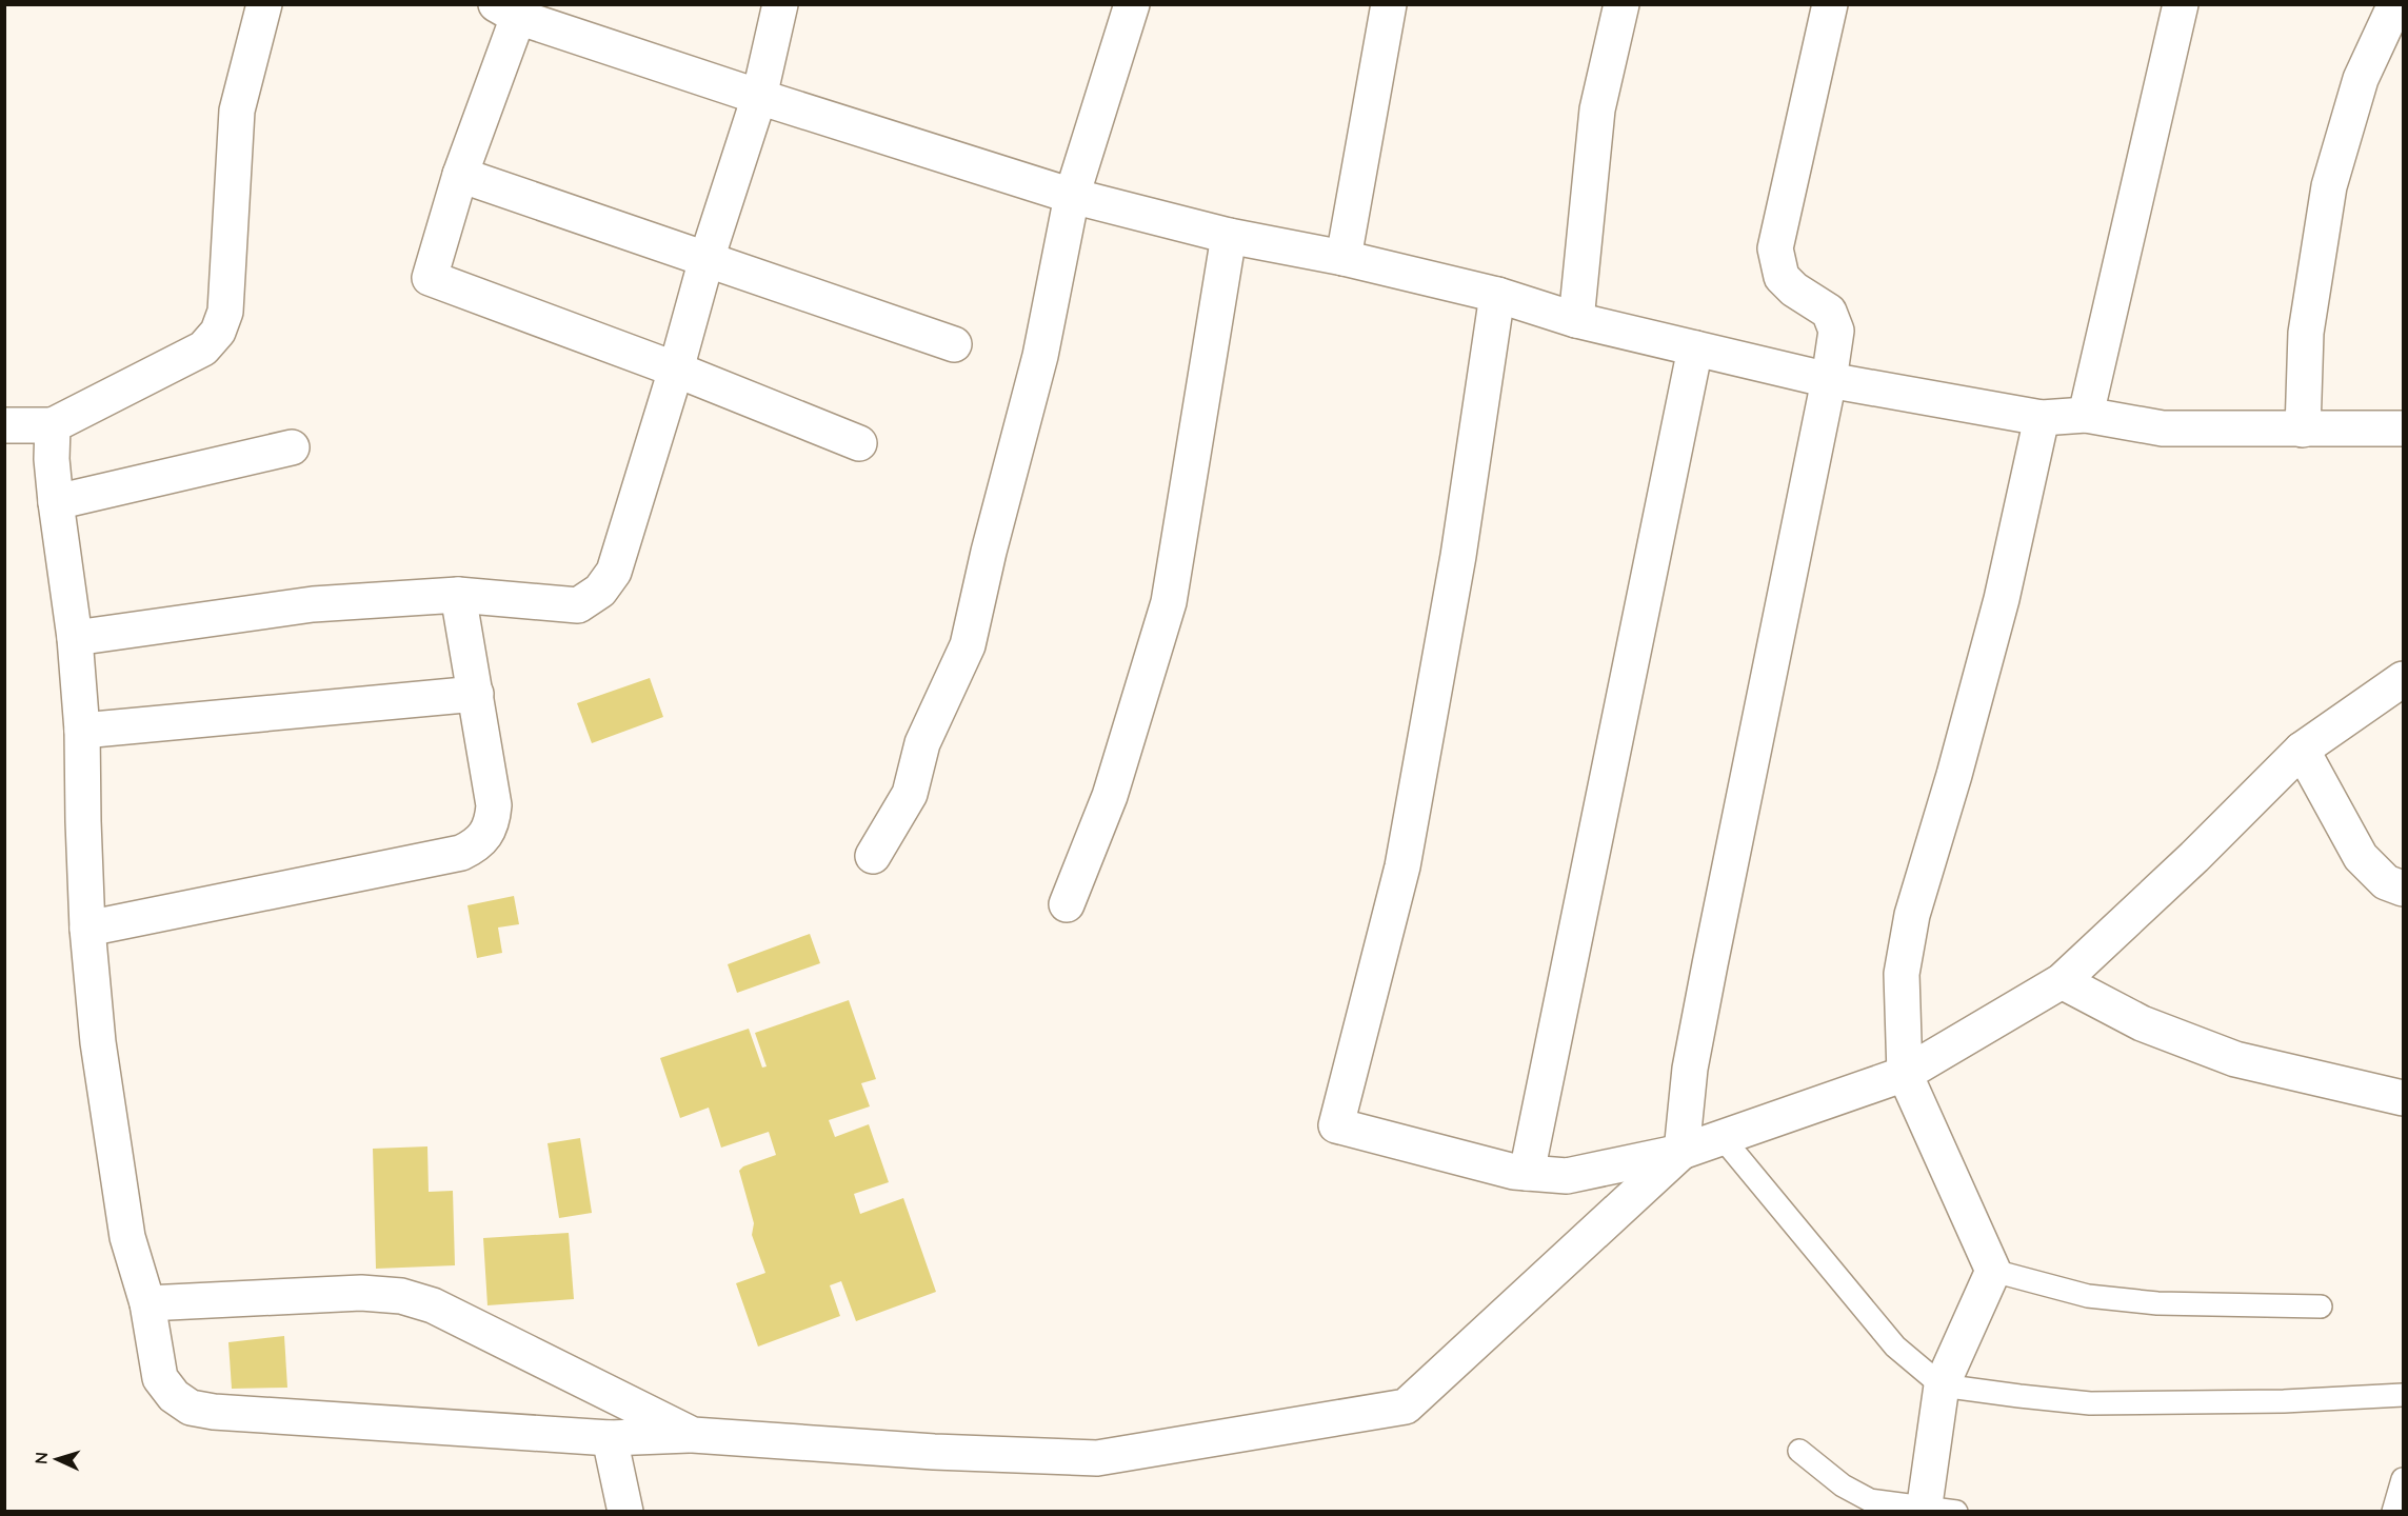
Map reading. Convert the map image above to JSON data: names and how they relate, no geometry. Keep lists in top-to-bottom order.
{
  "north": "left"
}
